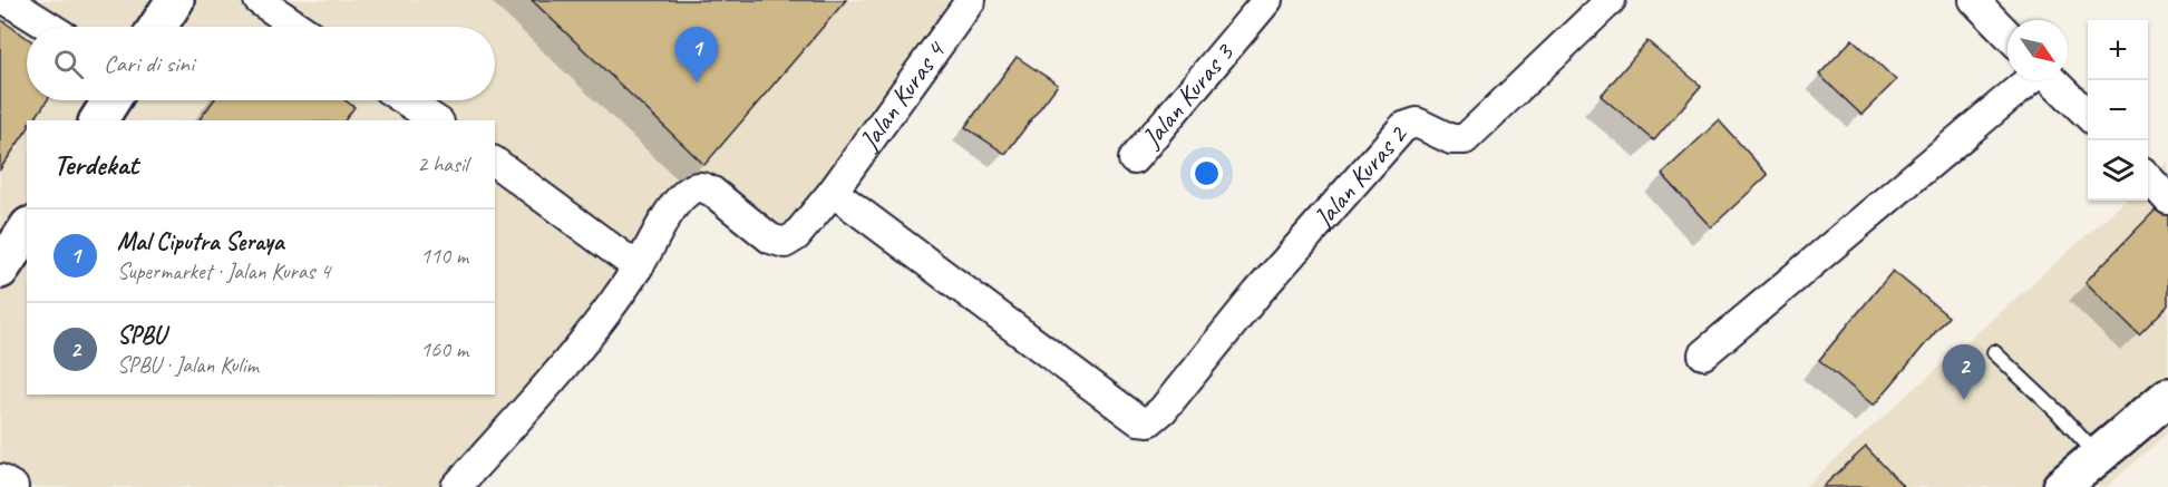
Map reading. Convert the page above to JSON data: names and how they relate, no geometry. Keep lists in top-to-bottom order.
{
  "streets": {
    "street": ["Jalan Kuras 3", "Jalan Kuras 4", "Jalan Kuras 2"]
  },
  "crossings": [
    ["Jalan Kuras 4", "Jalan Kuras 2"]
  ],
  "north": "bottom right",
  "page": {
    "map_buttons": ["+", "−"],
    "pins": ["1", "2"],
    "search": "Cari di sini",
    "heading": ["Terdekat", "2 hasil"],
    "list": [
      {
        "mark": "1",
        "name": "Mal Ciputra Seraya",
        "note": "Supermarket · Jalan Kuras 4",
        "value": "110 m"
      },
      {
        "mark": "2",
        "name": "SPBU",
        "note": "SPBU · Jalan Kulim",
        "value": "160 m"
      }
    ]
  }
}
